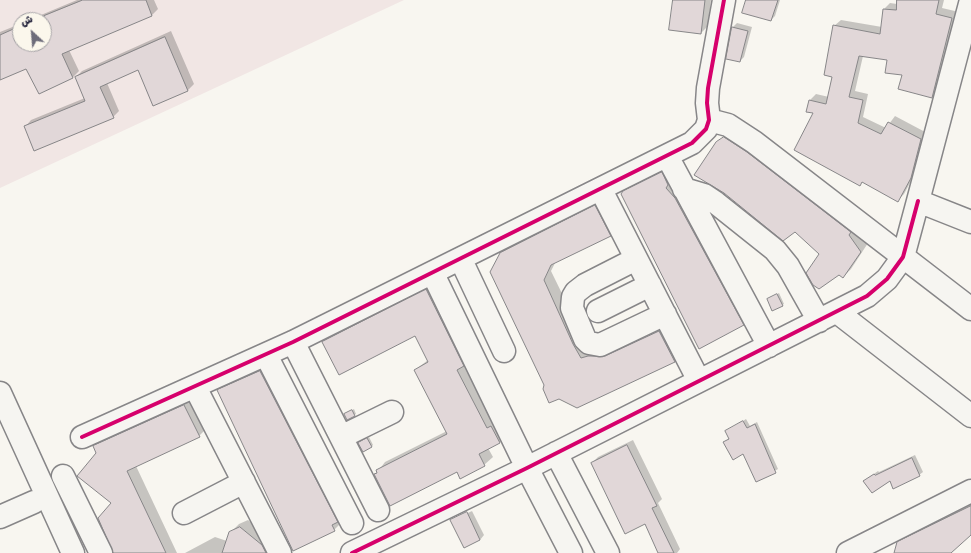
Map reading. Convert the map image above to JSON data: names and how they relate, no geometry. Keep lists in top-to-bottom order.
{
  "north": "top left"
}
